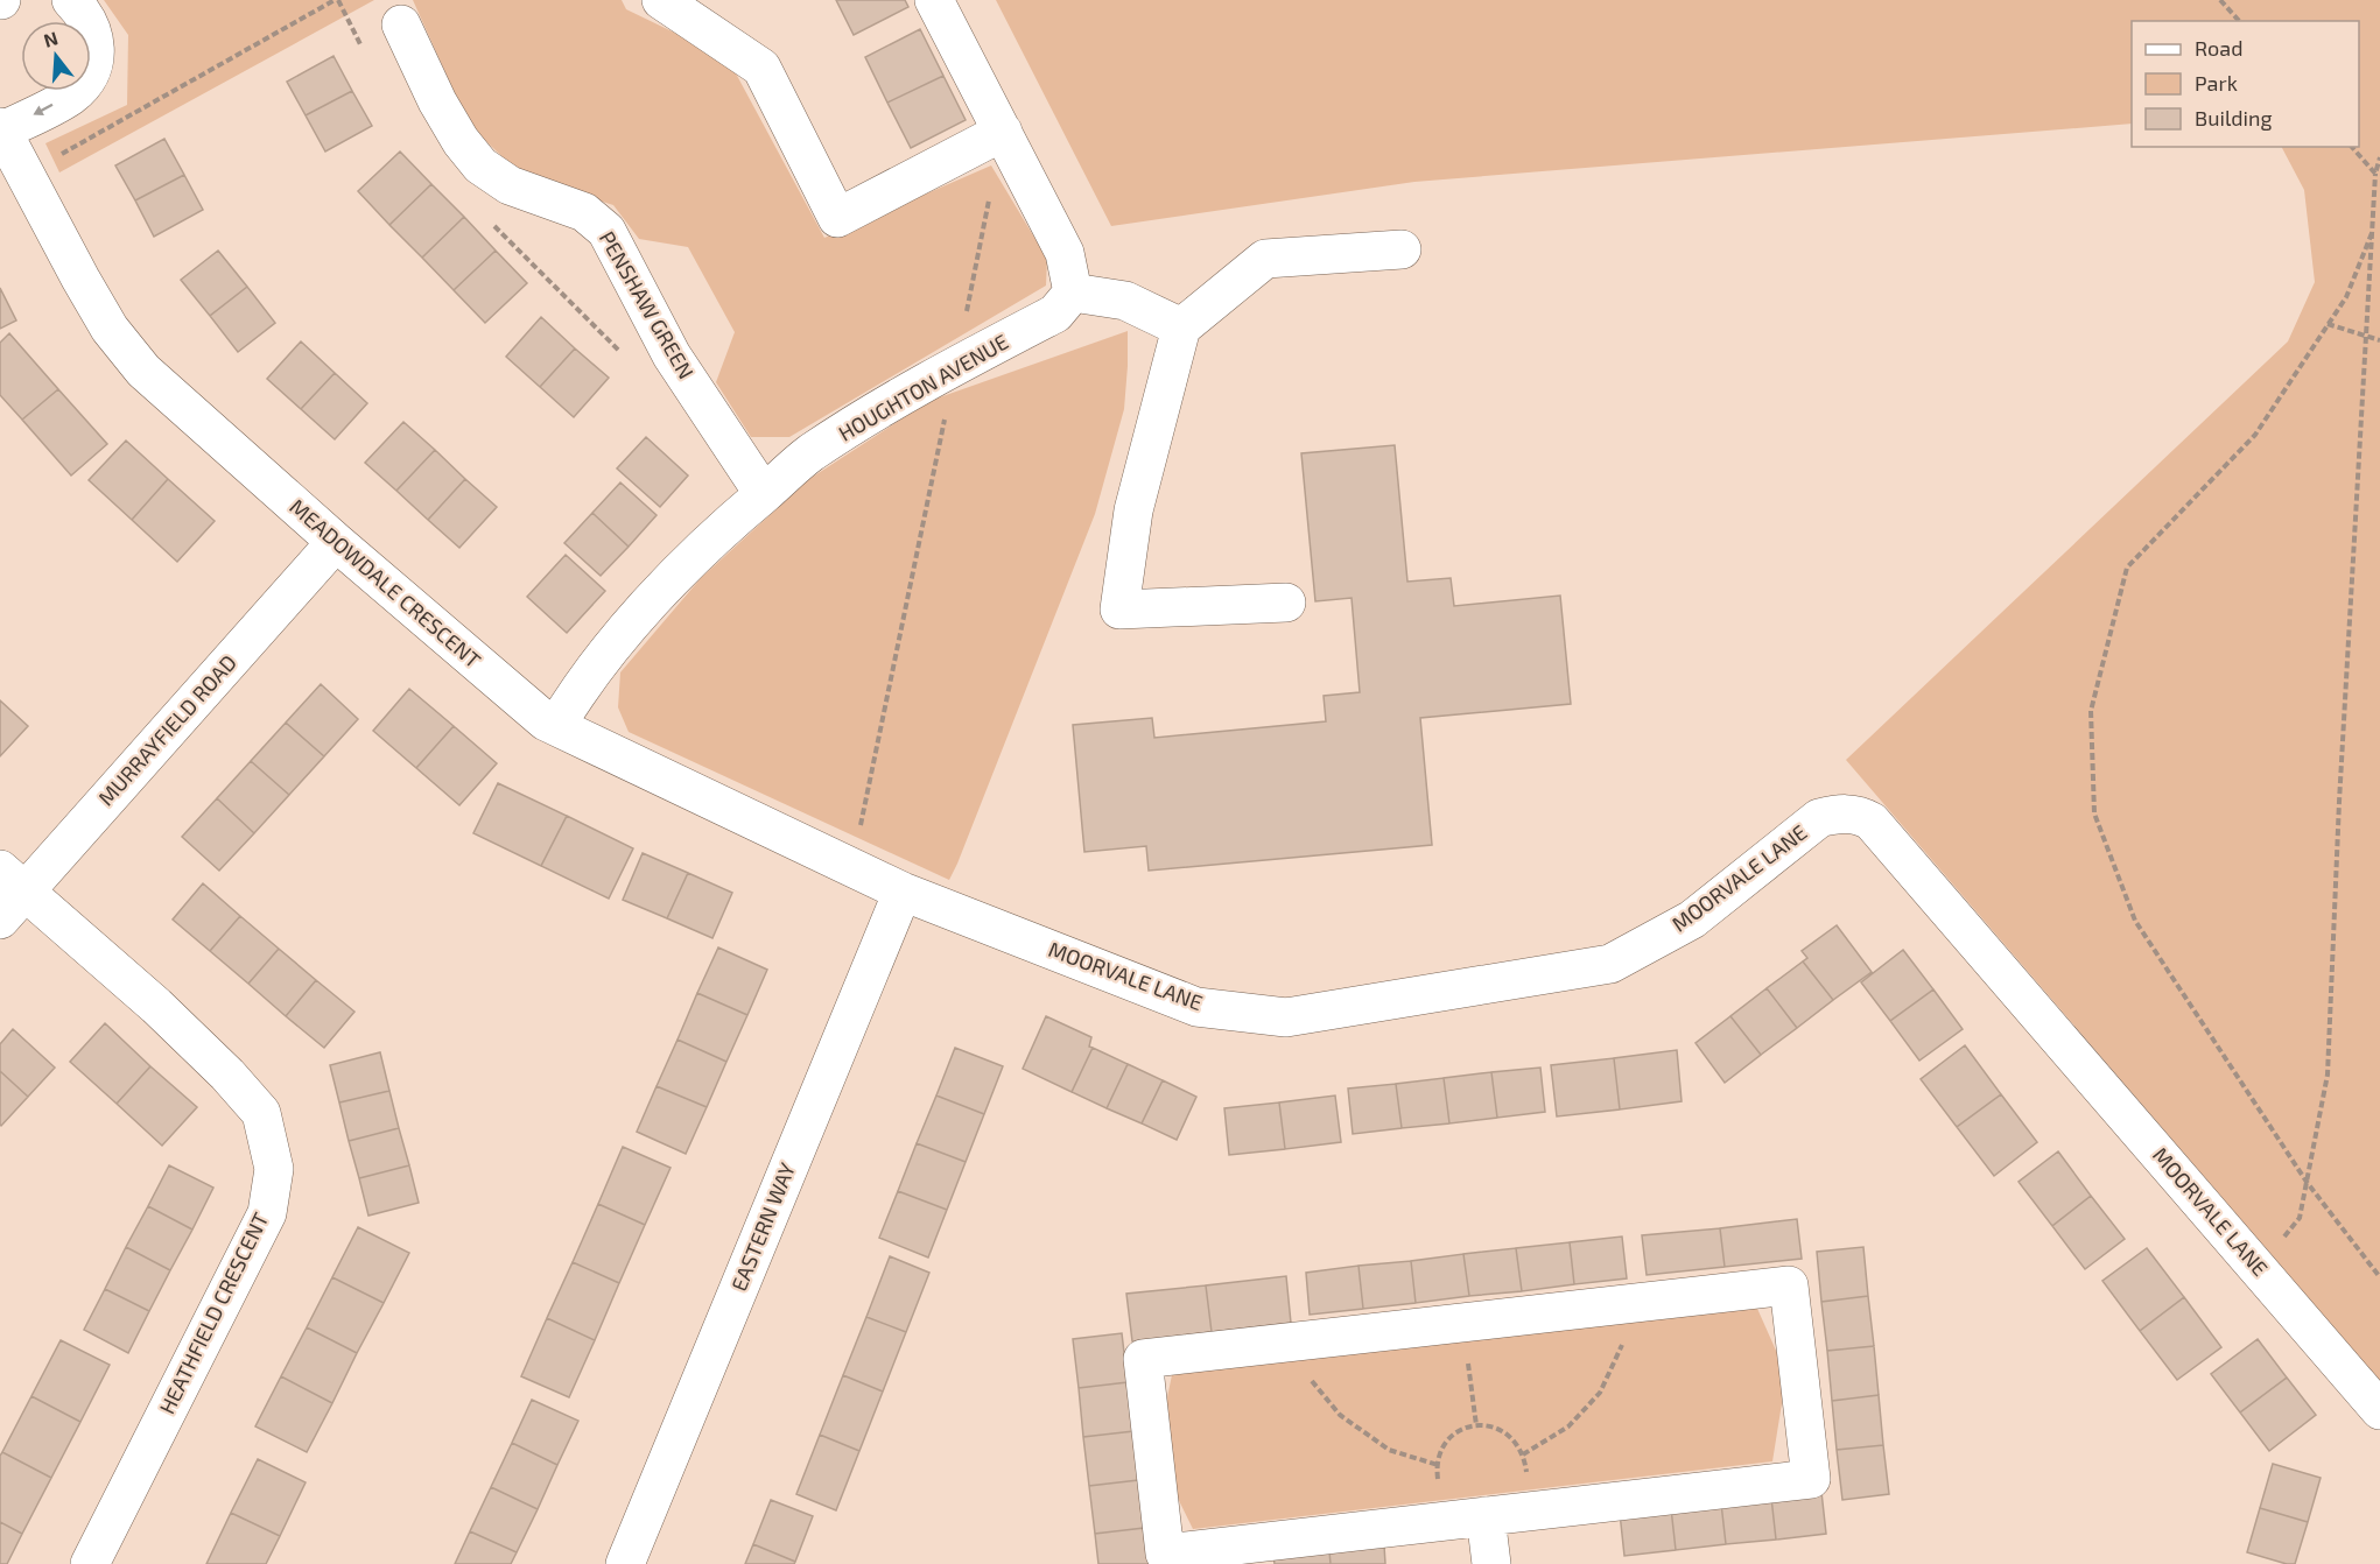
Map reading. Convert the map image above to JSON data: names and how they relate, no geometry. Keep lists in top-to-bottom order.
{
  "streets": {
    "street": [
      "PENSHAW GREEN",
      "HOUGHTON AVENUE",
      "MEADOWDALE CRESCENT",
      "MURRAYFIELD ROAD",
      "MOORVALE LANE",
      "EASTERN WAY",
      "HEATHFIELD CRESCENT"
    ]
  },
  "crossings": [
    ["PENSHAW GREEN", "HOUGHTON AVENUE"],
    ["HOUGHTON AVENUE", "MEADOWDALE CRESCENT"],
    ["MEADOWDALE CRESCENT", "MURRAYFIELD ROAD"],
    ["MEADOWDALE CRESCENT", "MOORVALE LANE"],
    ["MEADOWDALE CRESCENT", "EASTERN WAY"],
    ["MURRAYFIELD ROAD", "HEATHFIELD CRESCENT"],
    ["MOORVALE LANE", "EASTERN WAY"]
  ],
  "legend": ["Road", "Park", "Building"],
  "north": "top"
}
